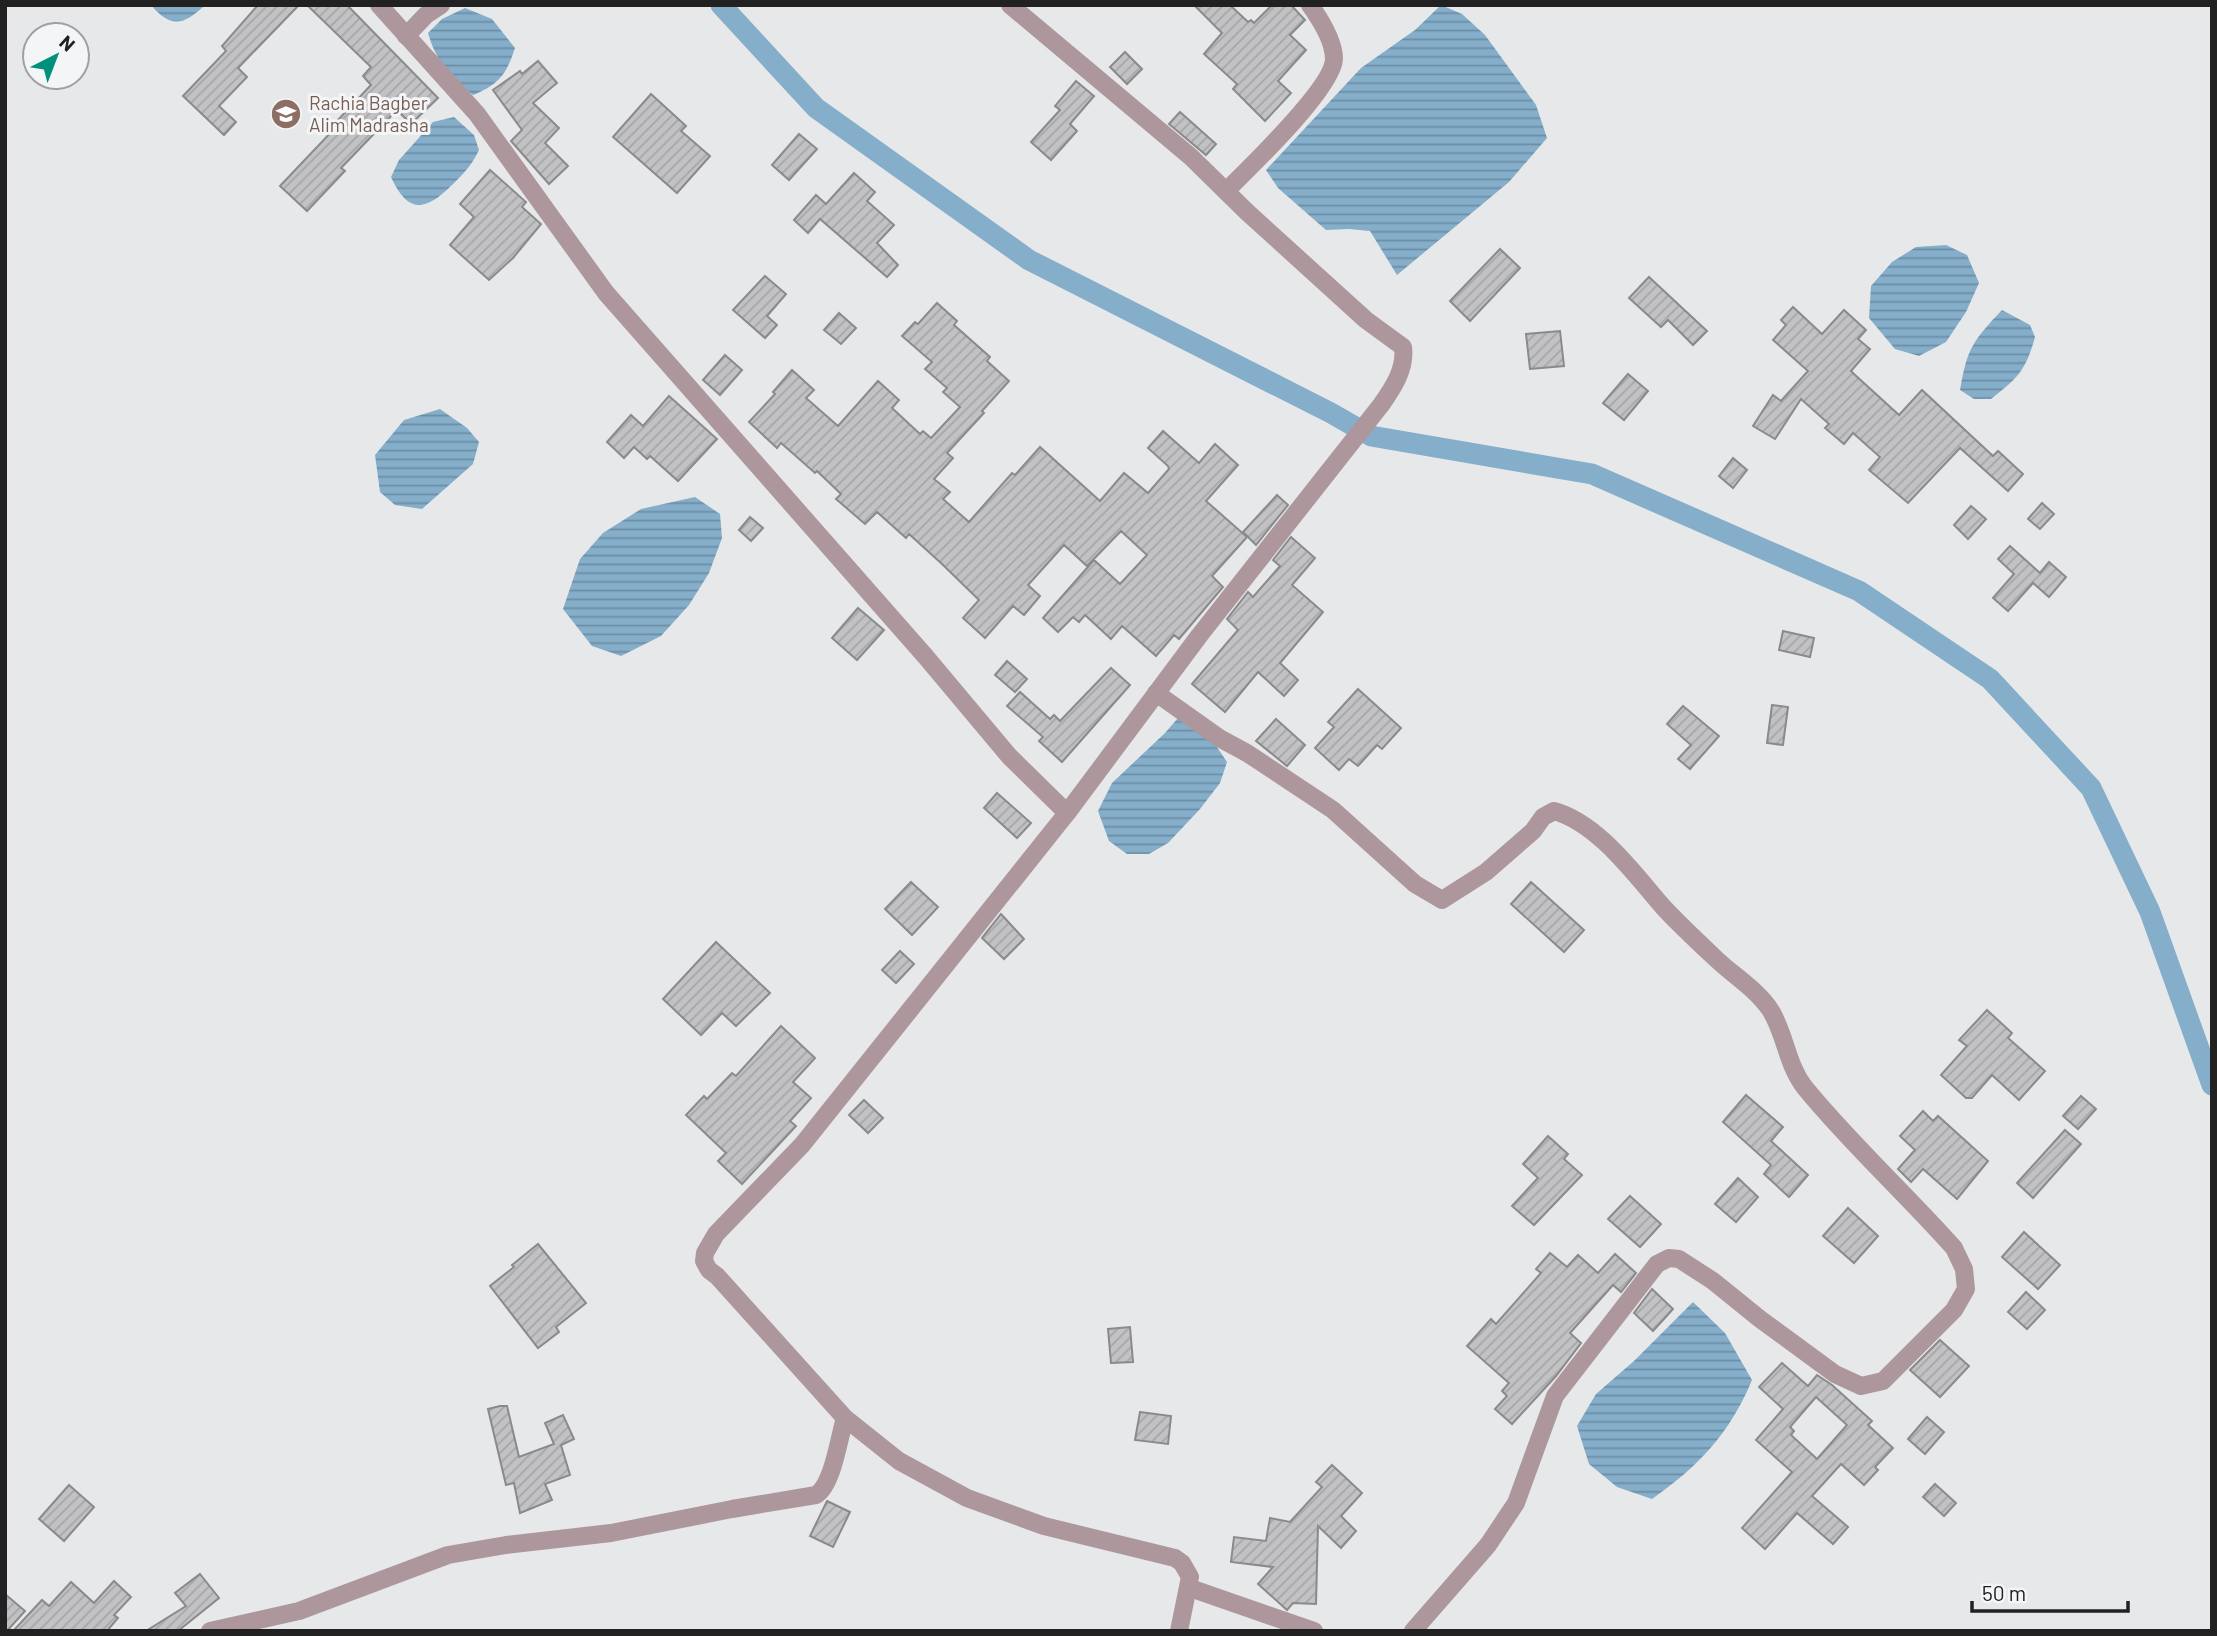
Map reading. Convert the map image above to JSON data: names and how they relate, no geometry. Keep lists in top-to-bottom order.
{
  "places": {
    "school or university": ["Rachia Bagber Alim Madrasha"]
  },
  "scale_bar": "50 m",
  "north": "top right"
}
